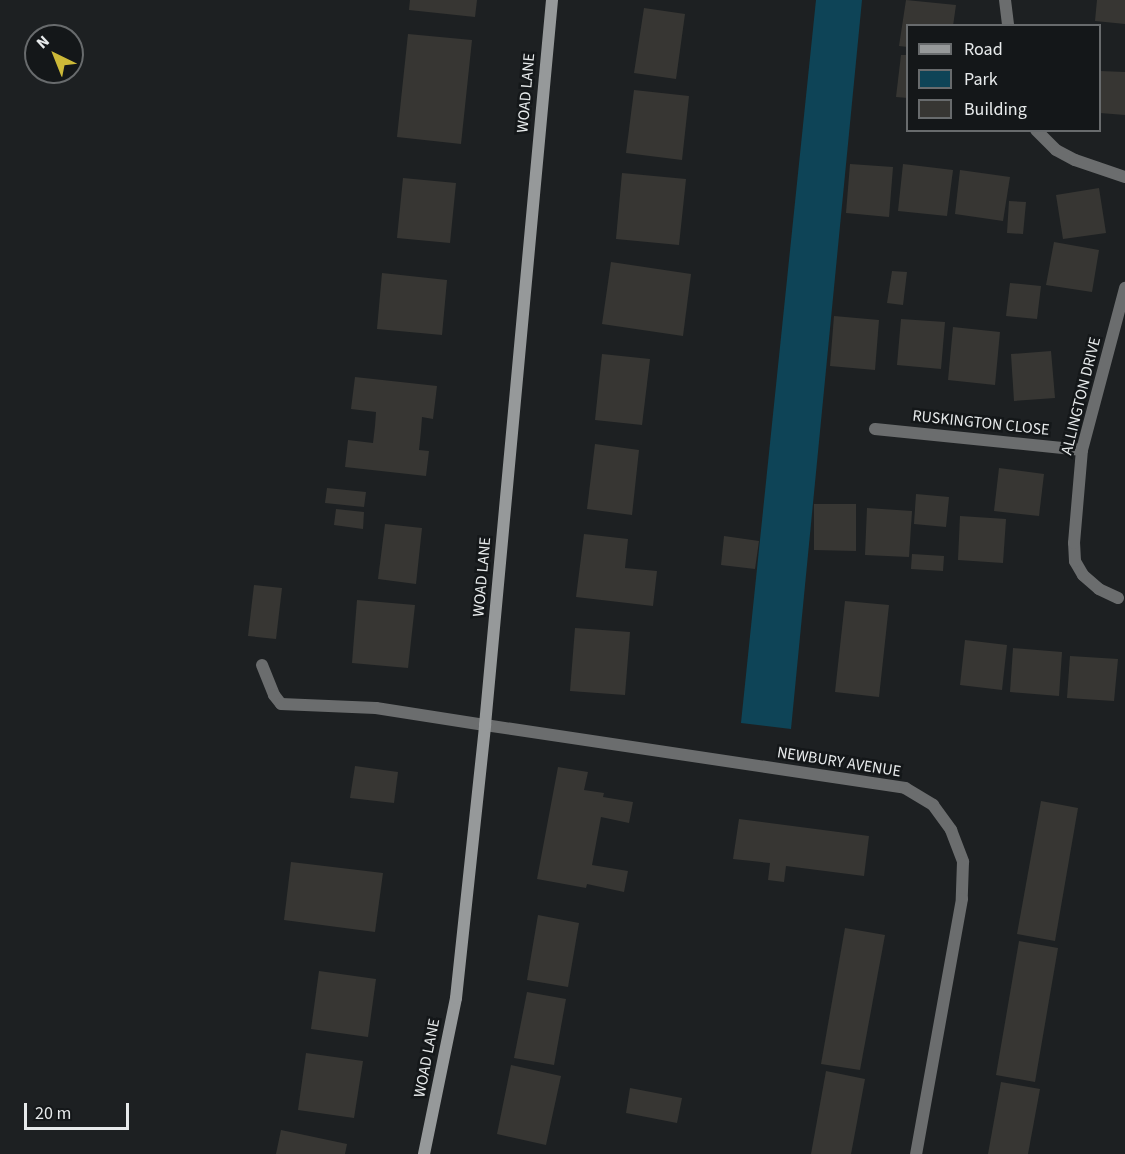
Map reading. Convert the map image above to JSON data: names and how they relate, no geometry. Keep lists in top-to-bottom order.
{
  "streets": {
    "street": [
      "WOAD LANE",
      "ALLINGTON DRIVE",
      "RUSKINGTON CLOSE",
      "NEWBURY AVENUE"
    ]
  },
  "crossings": [
    ["WOAD LANE", "NEWBURY AVENUE"],
    ["ALLINGTON DRIVE", "RUSKINGTON CLOSE"]
  ],
  "legend": ["Road", "Park", "Building"],
  "scale_bar": "20 m",
  "north": "top left"
}
